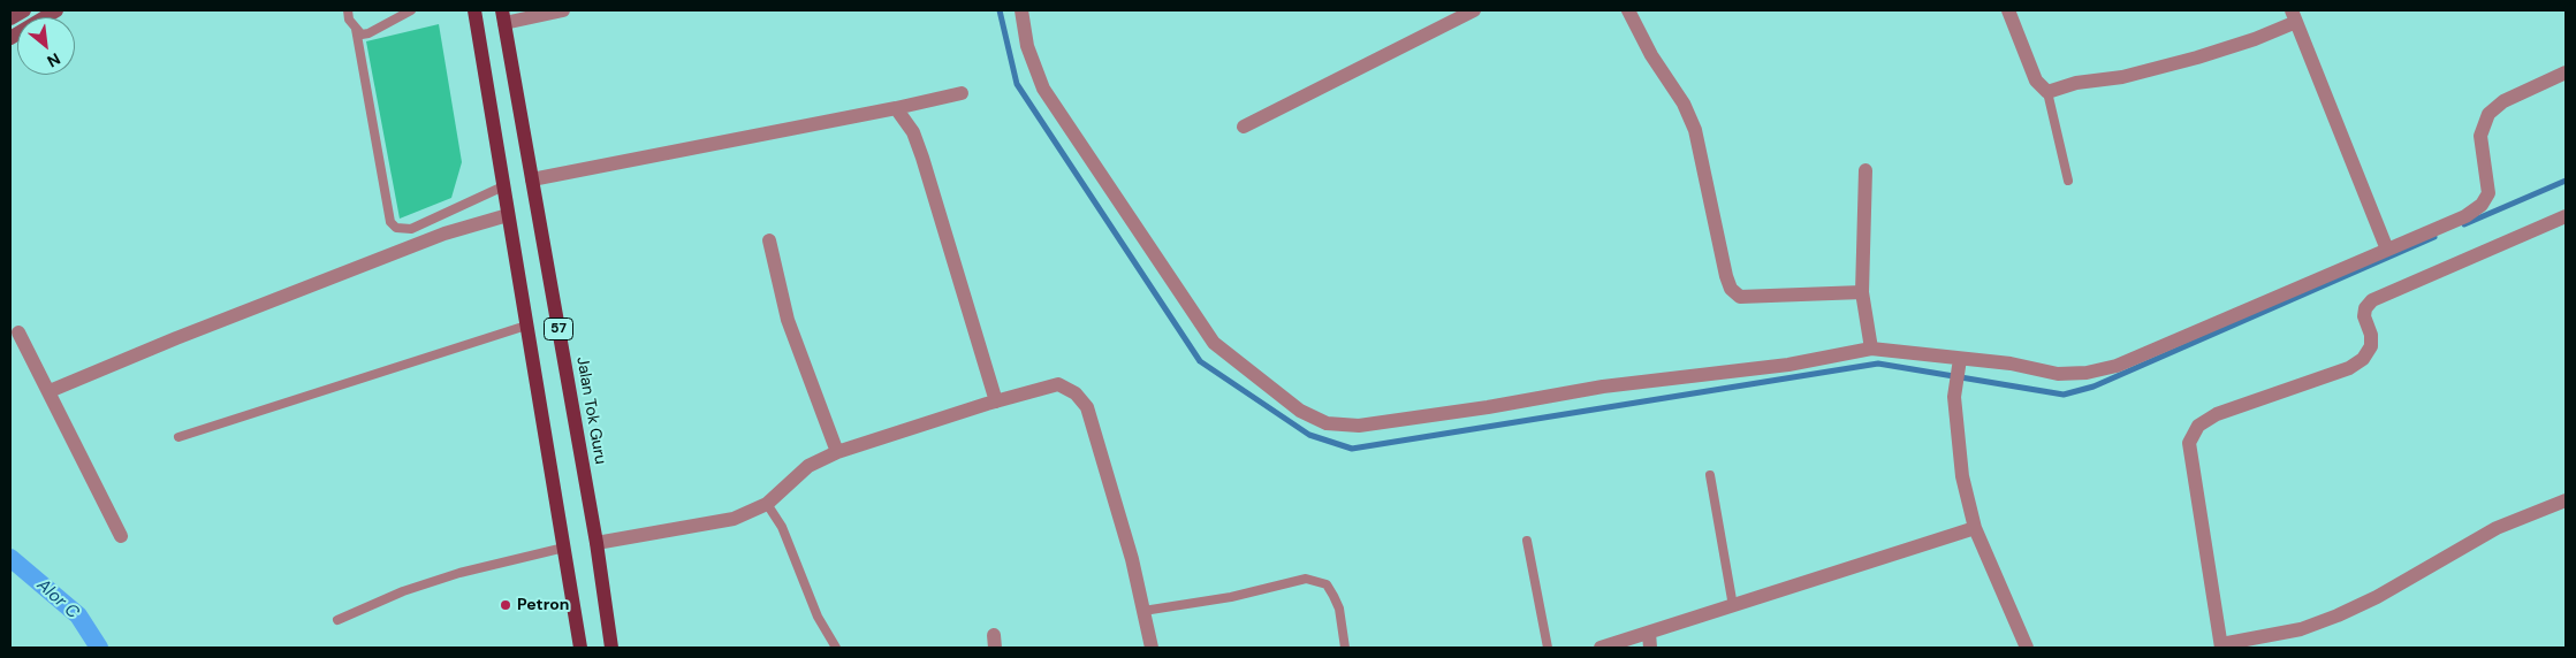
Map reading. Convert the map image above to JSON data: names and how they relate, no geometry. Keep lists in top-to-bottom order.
{
  "streets": {
    "main road": ["57", "Jalan Tok Guru"]
  },
  "water": ["Alor C"],
  "places": ["Petron"],
  "north": "bottom right"
}
